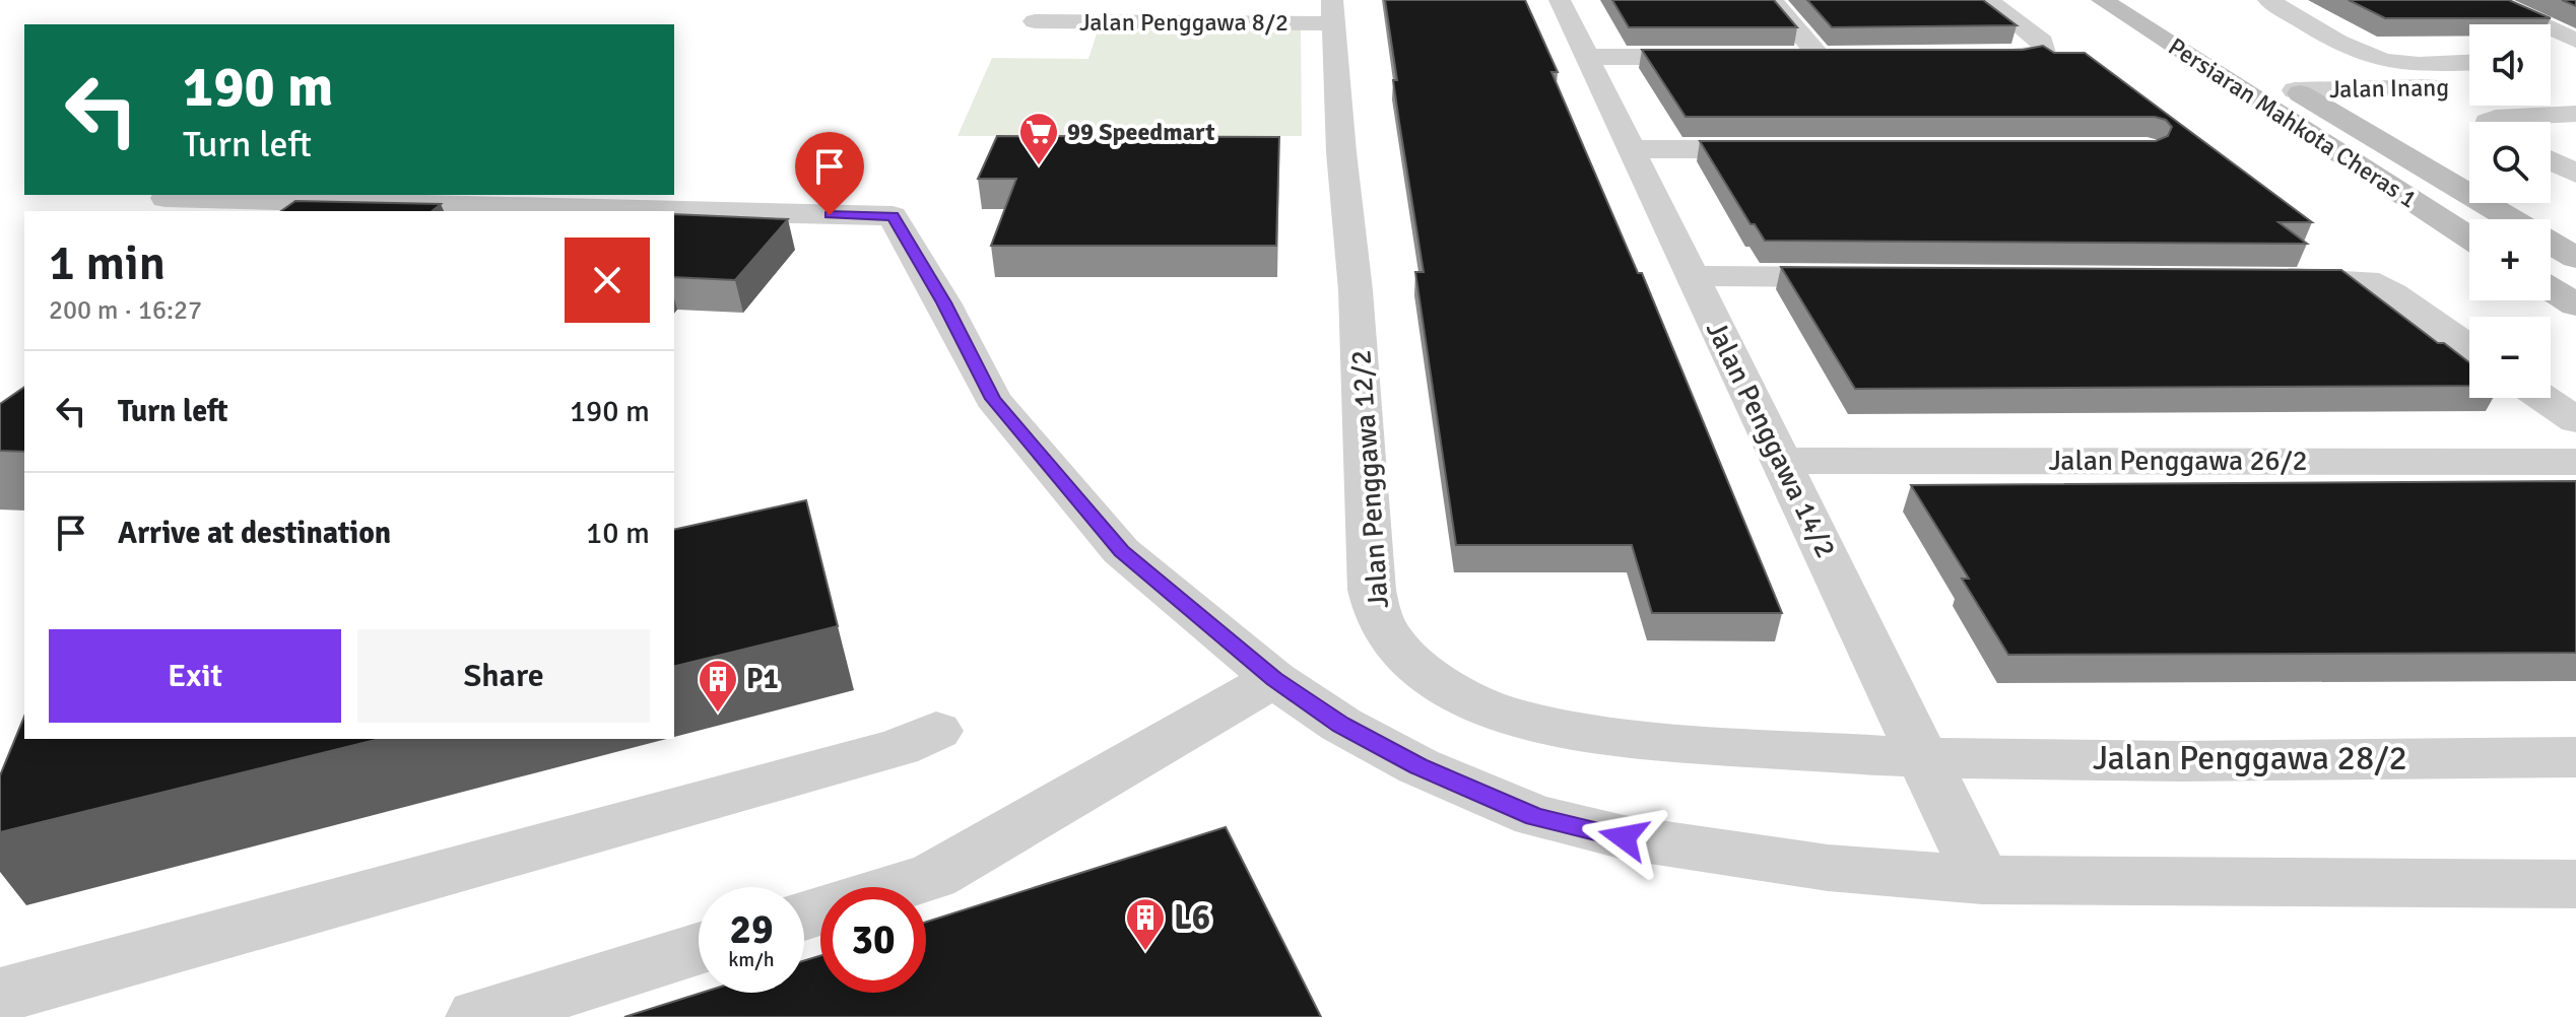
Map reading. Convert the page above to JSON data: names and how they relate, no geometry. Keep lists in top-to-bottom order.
{
  "streets": {
    "main road": ["Persiaran Mahkota Cheras 1"],
    "street": [
      "Jalan Penggawa 8/2",
      "Jalan Inang",
      "Jalan Penggawa 14/2",
      "Jalan Penggawa 26/2",
      "Jalan Penggawa 12/2",
      "Jalan Penggawa 28/2"
    ]
  },
  "crossings": [
    ["Jalan Penggawa 8/2", "Jalan Penggawa 12/2"],
    ["Jalan Inang", "Persiaran Mahkota Cheras 1"],
    ["Jalan Penggawa 14/2", "Jalan Penggawa 26/2"],
    ["Jalan Penggawa 14/2", "Jalan Penggawa 12/2"],
    ["Jalan Penggawa 14/2", "Jalan Penggawa 28/2"],
    ["Jalan Penggawa 12/2", "Jalan Penggawa 28/2"]
  ],
  "places": {
    "supermarket": ["99 Speedmart"],
    "building": ["P1", "L6"]
  },
  "page": {
    "map_buttons": ["+", "−"],
    "turn": ["190 m", "Turn left"],
    "heading": ["1 min", "200 m · 16:27"],
    "list": [
      {
        "name": "Turn left",
        "value": "190 m"
      },
      {
        "name": "Arrive at destination",
        "value": "10 m"
      }
    ],
    "buttons": ["Exit", "Share"],
    "speed": "29 km/h",
    "limit": "30"
  }
}
